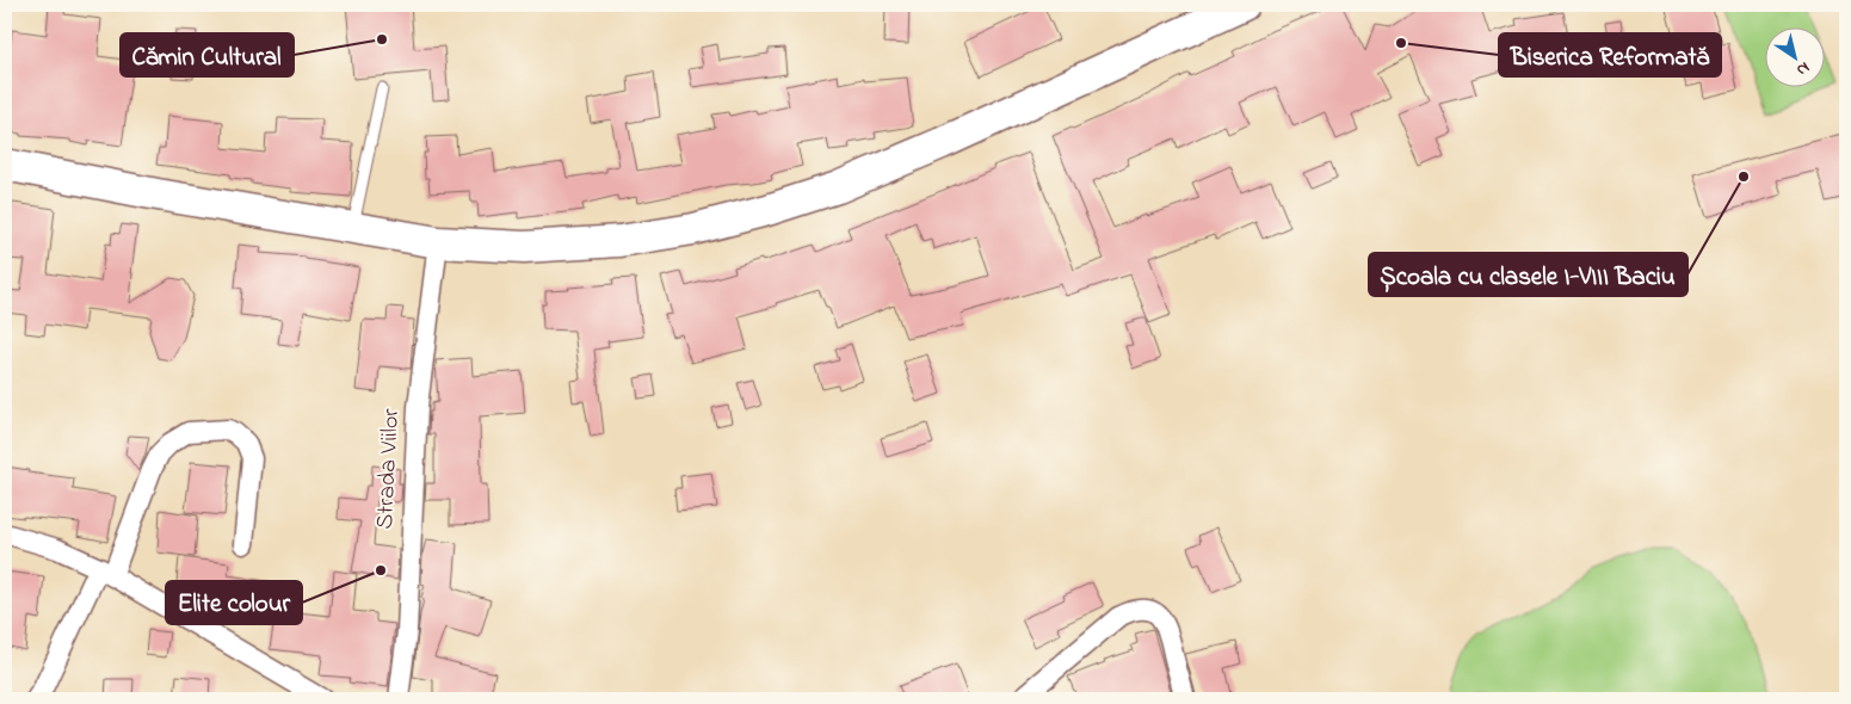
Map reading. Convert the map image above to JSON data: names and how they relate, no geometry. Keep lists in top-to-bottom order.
{
  "streets": {
    "street": ["Strada Viilor"]
  },
  "places": [
    "Cămin Cultural",
    "Biserica Reformată",
    "Școala cu clasele I-VIII Baciu",
    "Elite colour"
  ],
  "north": "bottom right"
}
